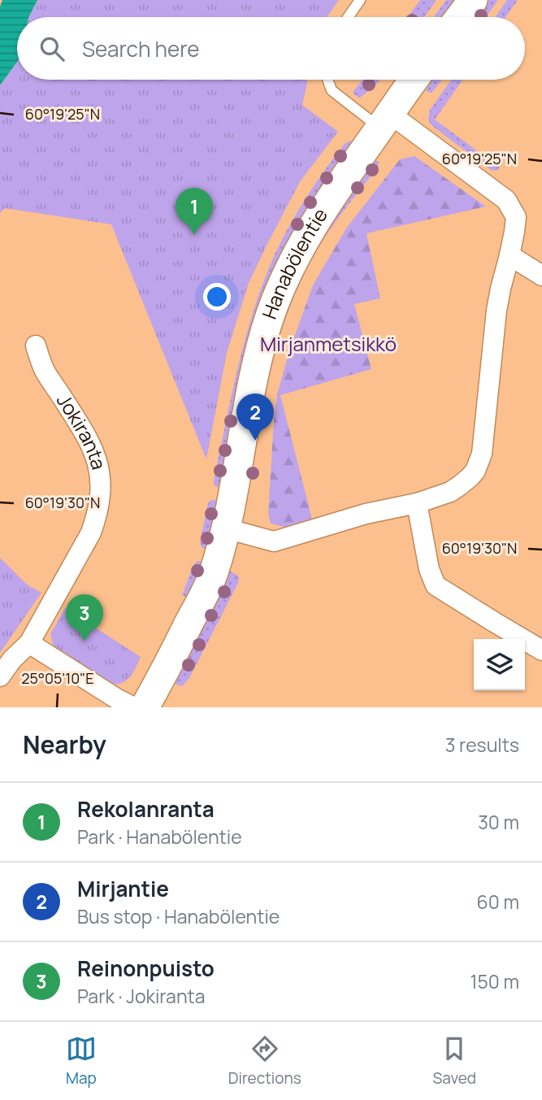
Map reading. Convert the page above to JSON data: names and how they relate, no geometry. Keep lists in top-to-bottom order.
{
  "streets": {
    "street": ["Hanabölentie", "Jokiranta"]
  },
  "parks": ["Mirjanmetsikkö"],
  "page": {
    "search": "Search here",
    "pins": ["1", "2", "3"],
    "heading": ["Nearby", "3 results"],
    "list": [
      {
        "mark": "1",
        "name": "Rekolanranta",
        "note": "Park · Hanabölentie",
        "value": "30 m"
      },
      {
        "mark": "2",
        "name": "Mirjantie",
        "note": "Bus stop · Hanabölentie",
        "value": "60 m"
      },
      {
        "mark": "3",
        "name": "Reinonpuisto",
        "note": "Park · Jokiranta",
        "value": "150 m"
      }
    ],
    "nav": ["Map", "Directions", "Saved"]
  },
  "coordinates": ["60°19'25\"N", "60°19'30\"N", "25°05'10\"E"]
}
